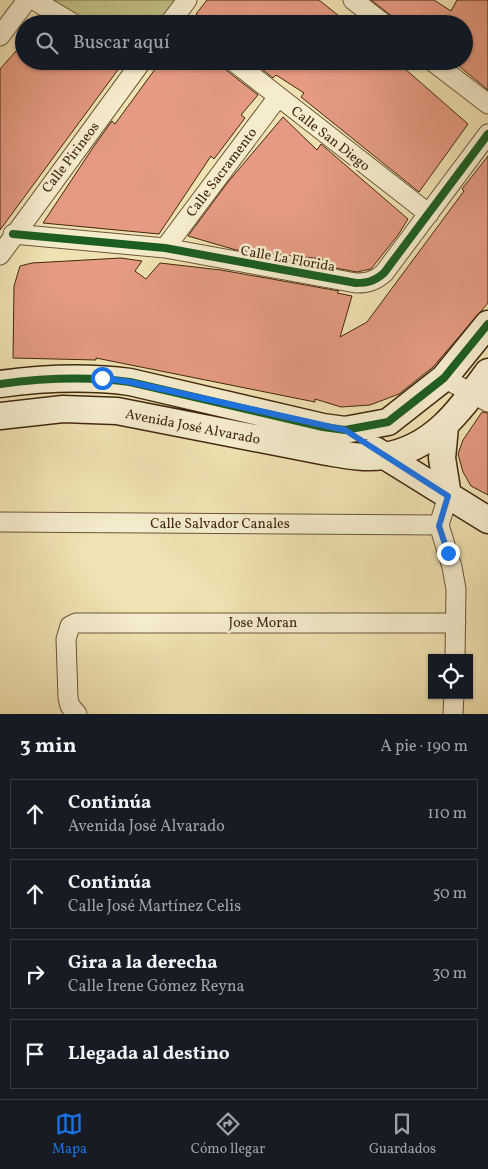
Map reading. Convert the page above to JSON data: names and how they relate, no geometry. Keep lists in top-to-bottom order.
{
  "streets": {
    "street": [
      "Calle San Diego",
      "Calle Pirineos",
      "Calle Sacramento",
      "Calle La Florida",
      "Avenida José Alvarado",
      "Calle Salvador Canales",
      "Jose Moran"
    ]
  },
  "crossings": [
    ["Calle San Diego", "Calle Sacramento"],
    ["Calle San Diego", "Calle La Florida"],
    ["Calle Pirineos", "Calle La Florida"],
    ["Calle Sacramento", "Calle La Florida"]
  ],
  "page": {
    "search": "Buscar aquí",
    "heading": ["3 min", "A pie · 190 m"],
    "list": [
      ["Continúa", "Avenida José Alvarado", "110 m"],
      ["Continúa", "Calle José Martínez Celis", "50 m"],
      ["Gira a la derecha", "Calle Irene Gómez Reyna", "30 m"],
      "Llegada al destino"
    ],
    "nav": ["Mapa", "Cómo llegar", "Guardados"]
  }
}
